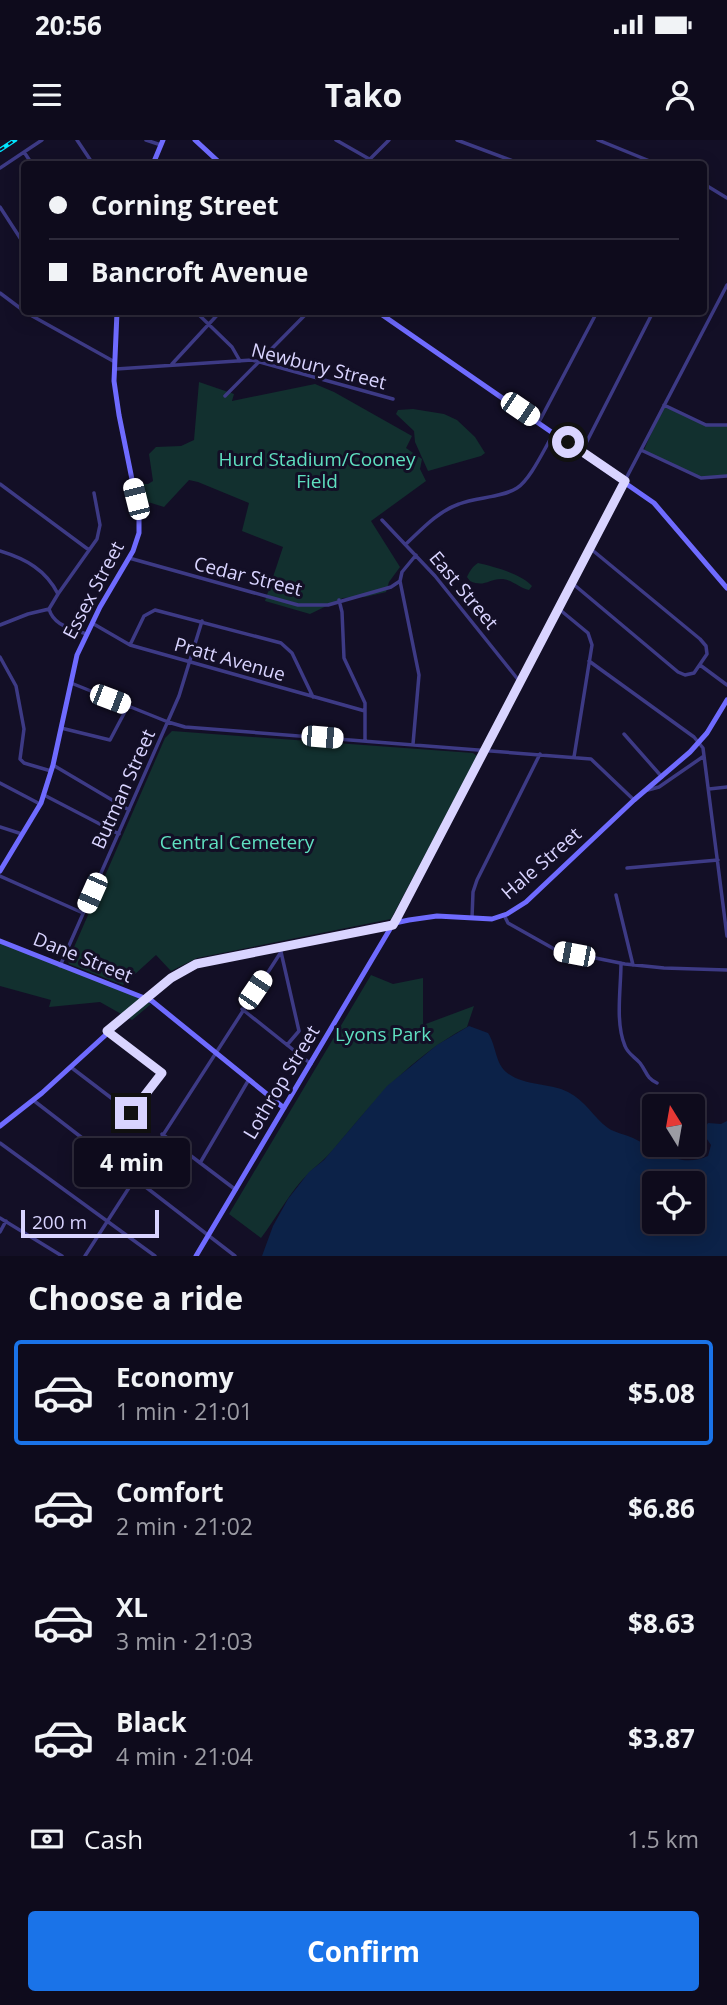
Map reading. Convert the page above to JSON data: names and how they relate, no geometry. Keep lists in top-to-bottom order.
{
  "streets": {
    "main road": [
      "Essex Street",
      "Hale Street",
      "Dane Street",
      "Lothrop Street"
    ],
    "street": [
      "Newbury Street",
      "Cedar Street",
      "East Street",
      "Pratt Avenue",
      "Butman Street"
    ]
  },
  "crossings": [
    ["Newbury Street", "Essex Street"],
    ["Cedar Street", "Essex Street"],
    ["Essex Street", "Pratt Avenue"],
    ["Pratt Avenue", "Butman Street"],
    ["Butman Street", "Dane Street"],
    ["Hale Street", "Dane Street"],
    ["Hale Street", "Lothrop Street"],
    ["Dane Street", "Lothrop Street"]
  ],
  "parks": ["Hurd Stadium/Cooney Field", "Central Cemetery", "Lyons Park"],
  "scale_bar": "200 m",
  "north": "top",
  "page": {
    "status": "20:56",
    "header": "Tako",
    "banner": ["Corning Street", "Bancroft Avenue"],
    "bubble": "4 min",
    "scale": "200 m",
    "heading": "Choose a ride",
    "list": [
      {
        "name": "Economy",
        "note": "1 min · 21:01",
        "value": "$5.08"
      },
      {
        "name": "Comfort",
        "note": "2 min · 21:02",
        "value": "$6.86"
      },
      {
        "name": "XL",
        "note": "3 min · 21:03",
        "value": "$8.63"
      },
      {
        "name": "Black",
        "note": "4 min · 21:04",
        "value": "$3.87"
      }
    ],
    "pay": ["Cash", "1.5 km"],
    "buttons": "Confirm"
  }
}
